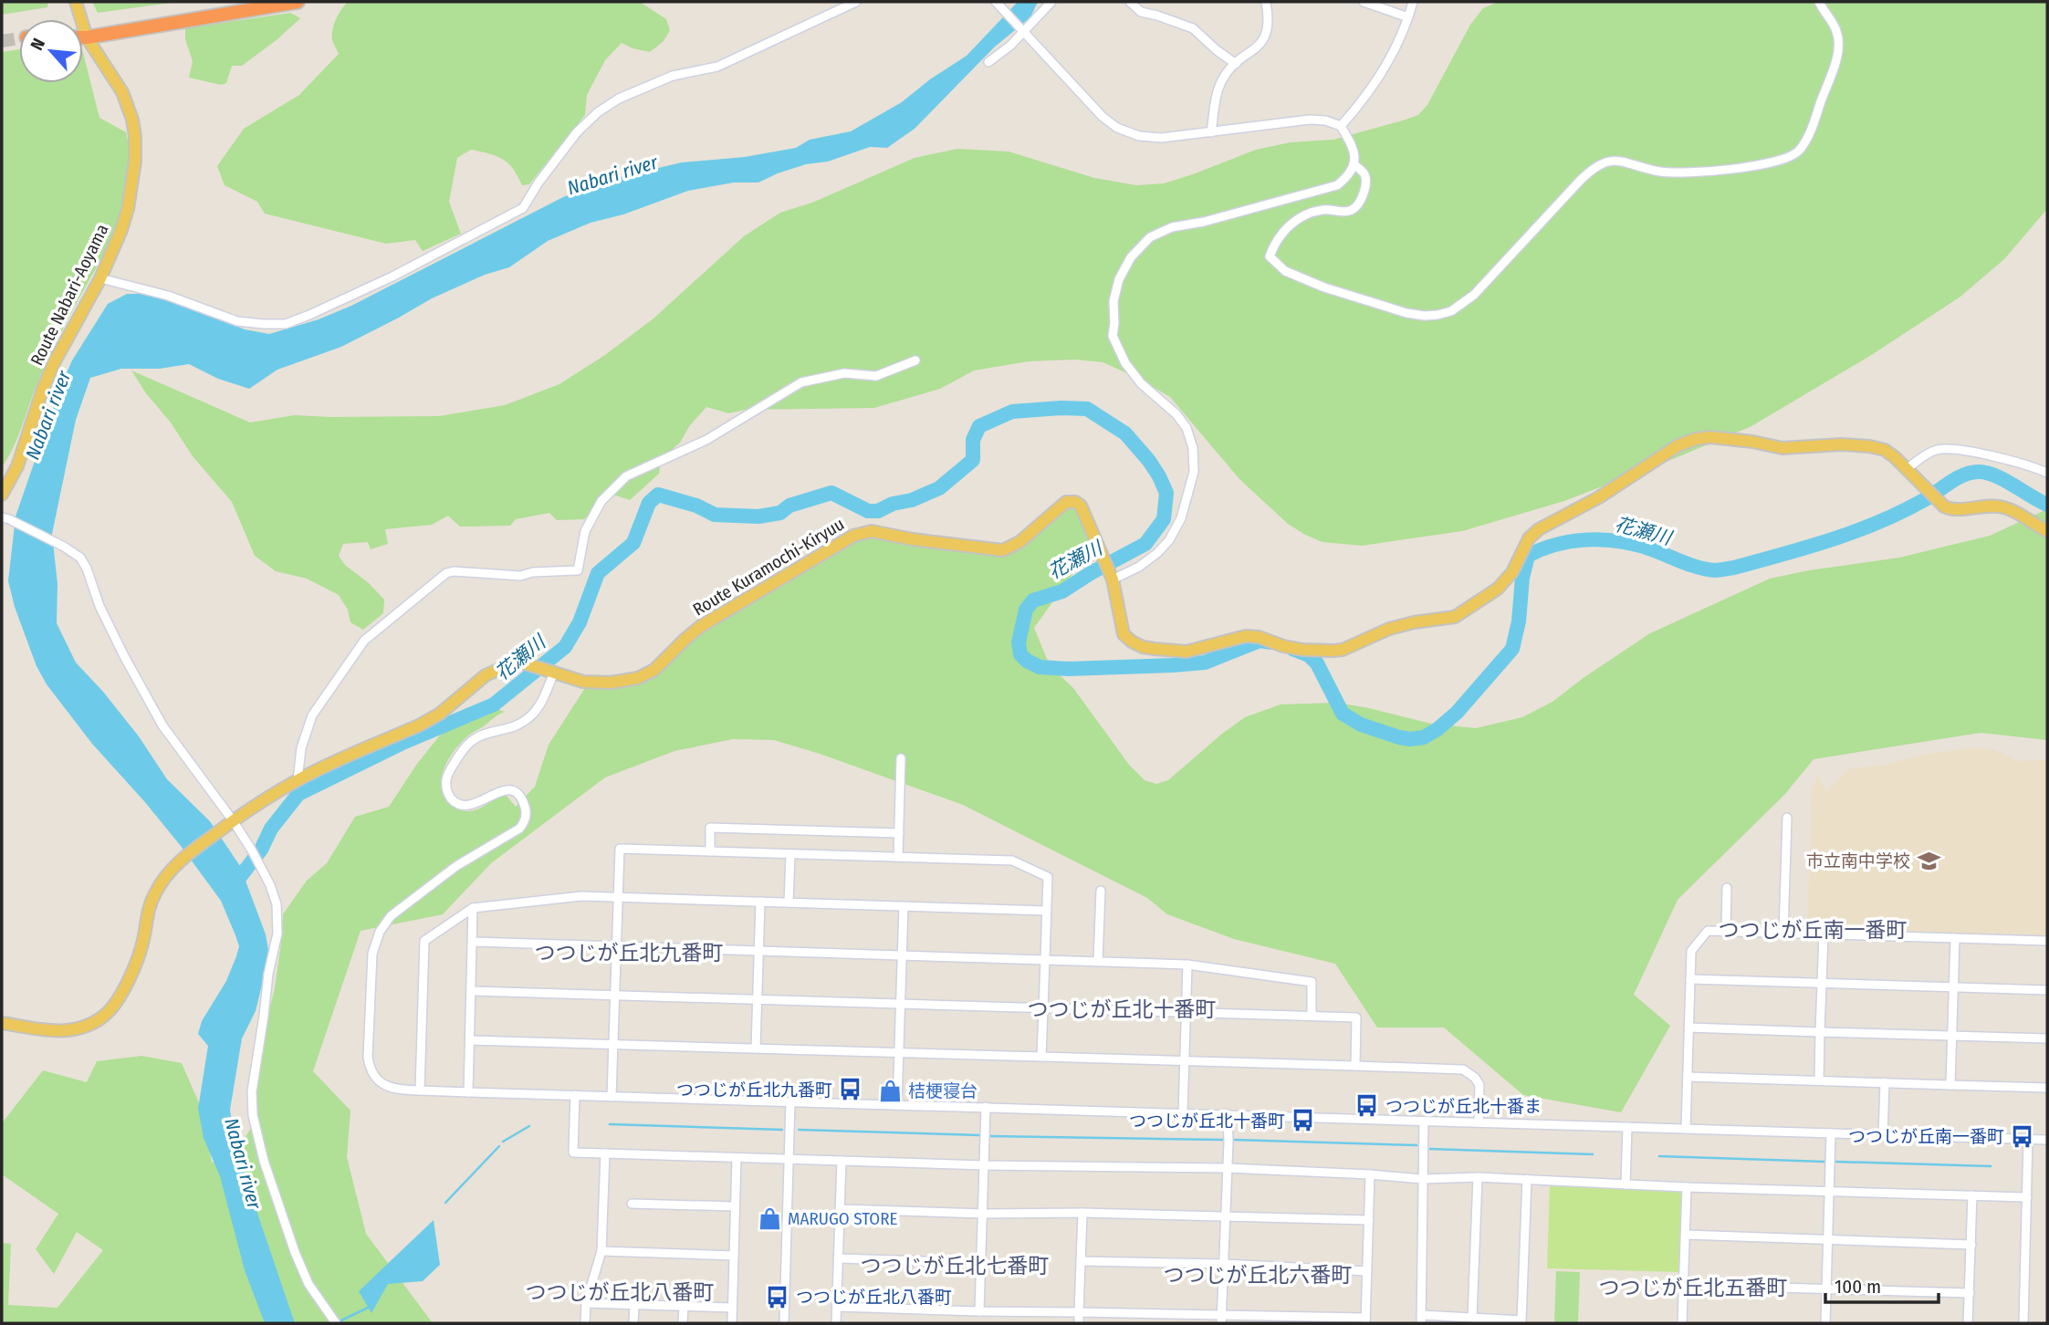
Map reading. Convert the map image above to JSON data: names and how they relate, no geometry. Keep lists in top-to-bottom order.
{
  "streets": {
    "main road": ["Route Nabari-Aoyama", "Route Kuramochi-Kiryuu"]
  },
  "districts": [
    "つつじが丘南一番町",
    "つつじが丘北九番町",
    "つつじが丘北十番町",
    "つつじが丘北七番町",
    "つつじが丘北六番町",
    "つつじが丘北五番町",
    "つつじが丘北八番町"
  ],
  "water": ["Nabari river", "花瀬川"],
  "places": {
    "school or university": ["市立南中学校"],
    "bus stop": [
      "つつじが丘北九番町",
      "つつじが丘北十番ま",
      "つつじが丘北十番町",
      "つつじが丘南一番町",
      "つつじが丘北八番町"
    ],
    "shop": ["桔梗寝台", "MARUGO STORE"]
  },
  "scale_bar": "100 m",
  "north": "top left"
}
